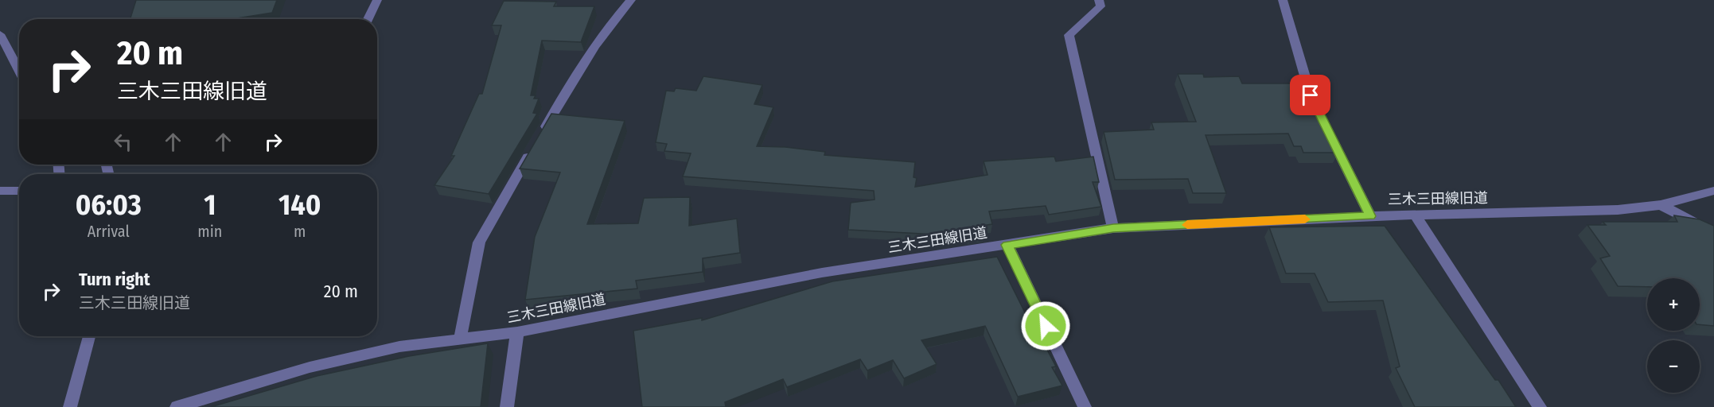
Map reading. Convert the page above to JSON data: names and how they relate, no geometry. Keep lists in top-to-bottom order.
{
  "streets": {
    "street": ["三木三田線旧道"]
  },
  "page": {
    "turn": ["20 m", "三木三田線旧道"],
    "eta": [
      "06:03",
      "Arrival",
      "1",
      "min",
      "140",
      "m"
    ],
    "list": [
      {
        "name": "Turn right",
        "note": "三木三田線旧道",
        "value": "20 m"
      }
    ],
    "map_buttons": ["+", "−"]
  }
}
